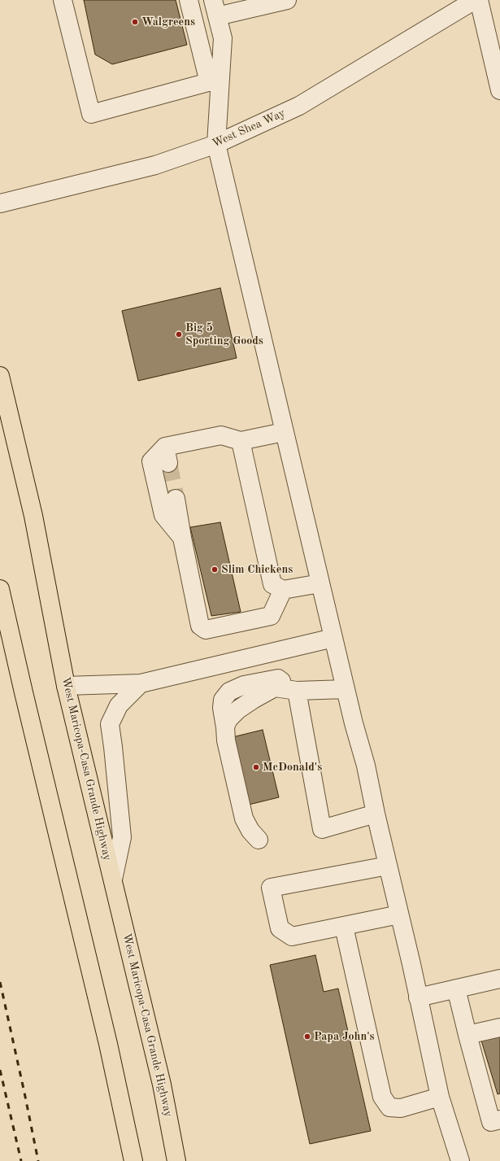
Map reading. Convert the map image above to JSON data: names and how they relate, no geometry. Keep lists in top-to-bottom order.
{
  "streets": {
    "main road": ["West Maricopa-Casa Grande Highway"],
    "street": ["West Shea Way"]
  },
  "places": [
    "Walgreens",
    "Big 5 Sporting Goods",
    "Slim Chickens",
    "McDonald's",
    "Papa John's"
  ]
}
